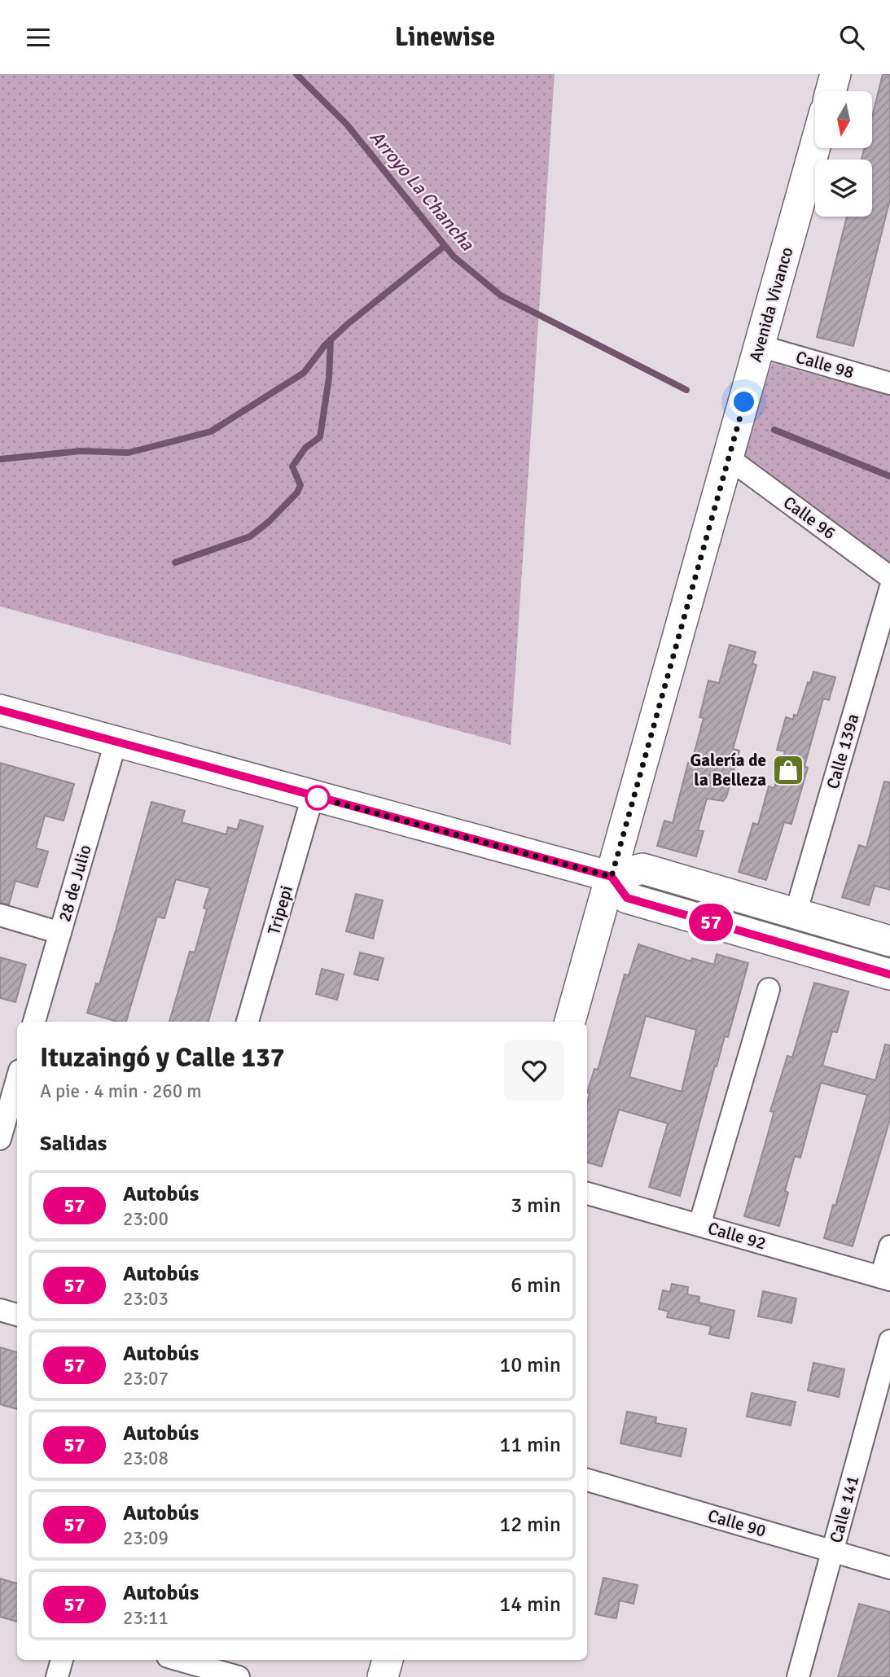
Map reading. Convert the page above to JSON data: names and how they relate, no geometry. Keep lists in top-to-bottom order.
{
  "streets": {
    "street": [
      "Avenida Vivanco",
      "Calle 98",
      "Calle 96",
      "Calle 139a",
      "28 de Julio",
      "Tripepi",
      "Calle 92",
      "Calle 141",
      "Calle 90"
    ]
  },
  "crossings": [
    ["Avenida Vivanco", "Calle 98"],
    ["Avenida Vivanco", "Calle 96"],
    ["Calle 141", "Calle 90"]
  ],
  "water": ["Arroyo La Chancha"],
  "places": {
    "shop": ["Galería de la Belleza"]
  },
  "lines": ["bus line 57"],
  "north": "bottom",
  "page": {
    "header": "Linewise",
    "on_map": "57",
    "heading": [
      ["Ituzaingó y Calle 137", "A pie · 4 min · 260 m"],
      "Salidas"
    ],
    "list": [
      {
        "mark": "57",
        "name": "Autobús",
        "note": "23:00",
        "value": "3 min"
      },
      {
        "mark": "57",
        "name": "Autobús",
        "note": "23:03",
        "value": "6 min"
      },
      {
        "mark": "57",
        "name": "Autobús",
        "note": "23:07",
        "value": "10 min"
      },
      {
        "mark": "57",
        "name": "Autobús",
        "note": "23:08",
        "value": "11 min"
      },
      {
        "mark": "57",
        "name": "Autobús",
        "note": "23:09",
        "value": "12 min"
      },
      {
        "mark": "57",
        "name": "Autobús",
        "note": "23:11",
        "value": "14 min"
      }
    ]
  }
}
